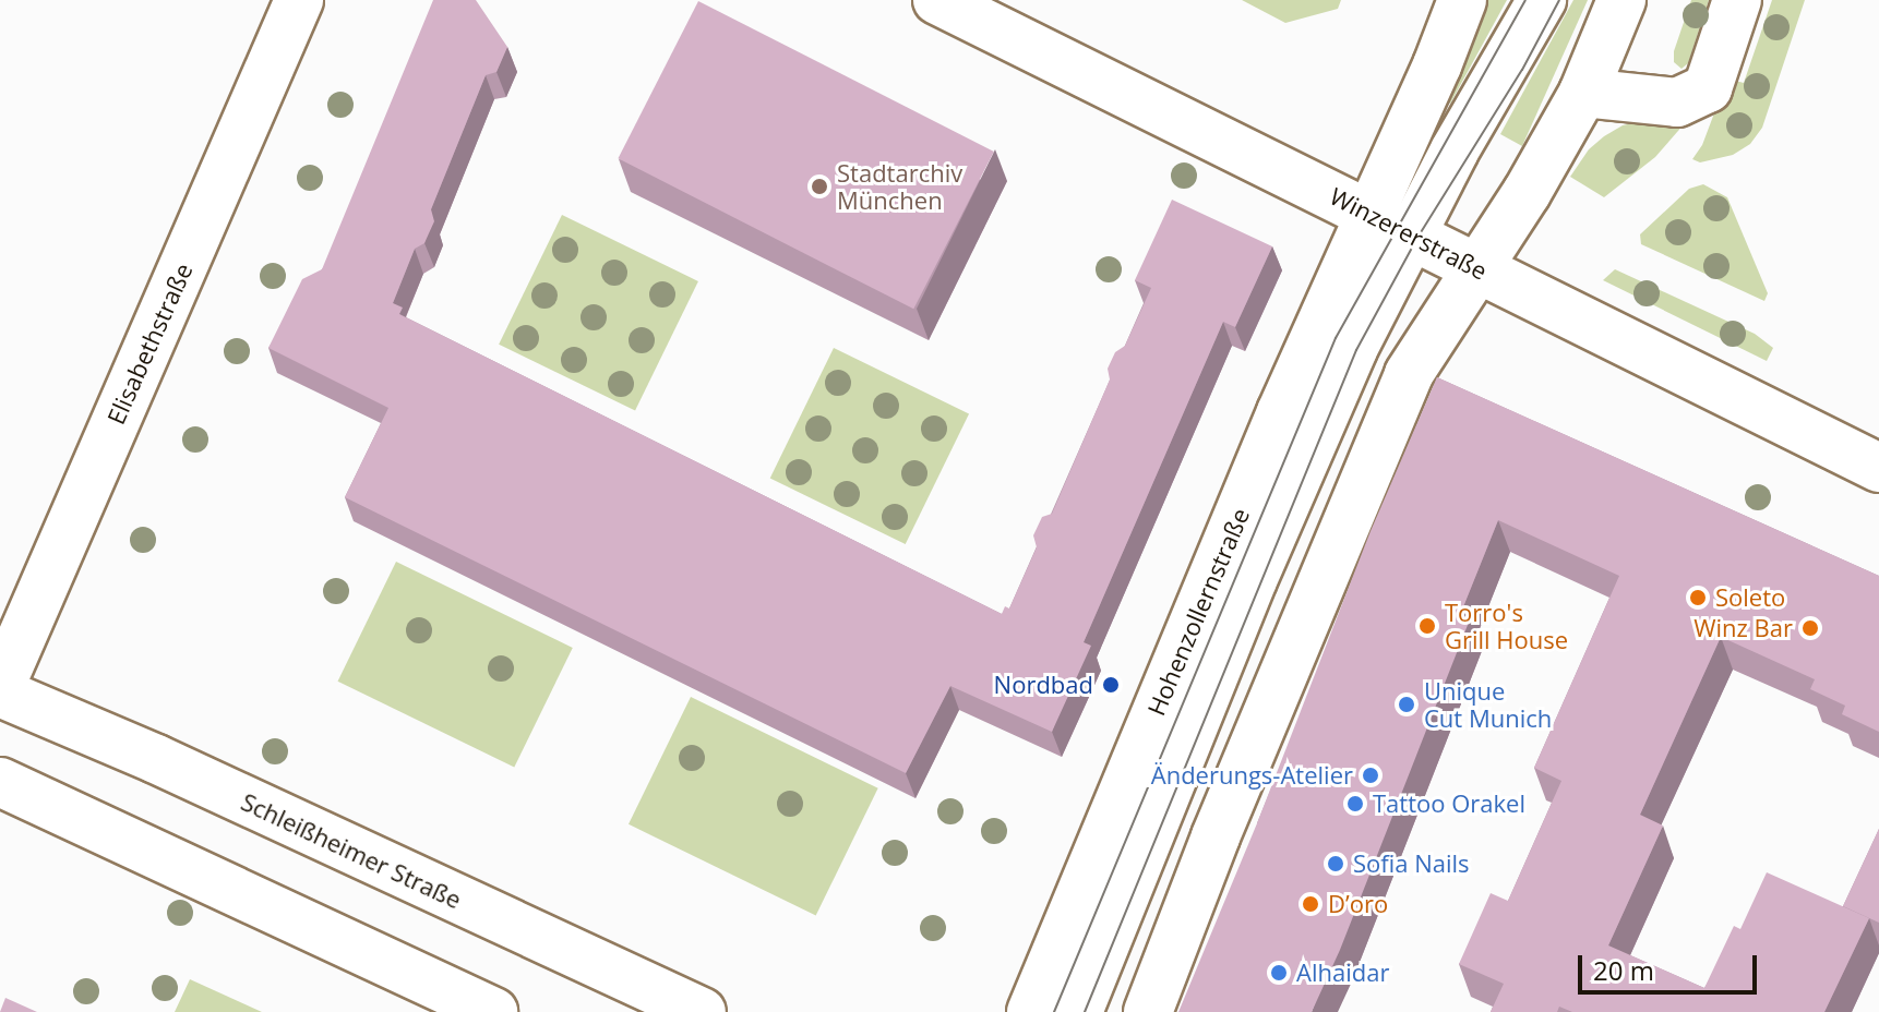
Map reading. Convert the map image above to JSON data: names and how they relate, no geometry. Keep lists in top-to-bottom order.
{
  "streets": {
    "street": [
      "Winzererstraße",
      "Elisabethstraße",
      "Hohenzollernstraße",
      "Schleißheimer Straße"
    ]
  },
  "crossings": [
    ["Winzererstraße", "Hohenzollernstraße"],
    ["Elisabethstraße", "Schleißheimer Straße"]
  ],
  "places": [
    "Stadtarchiv München",
    "Soleto",
    "Torro's Grill House",
    "Winz Bar",
    "Nordbad",
    "Unique Cut Munich",
    "Änderungs-Atelier",
    "Tattoo Orakel",
    "Sofia Nails",
    "D’oro",
    "Alhaidar"
  ],
  "scale_bar": "20 m"
}
